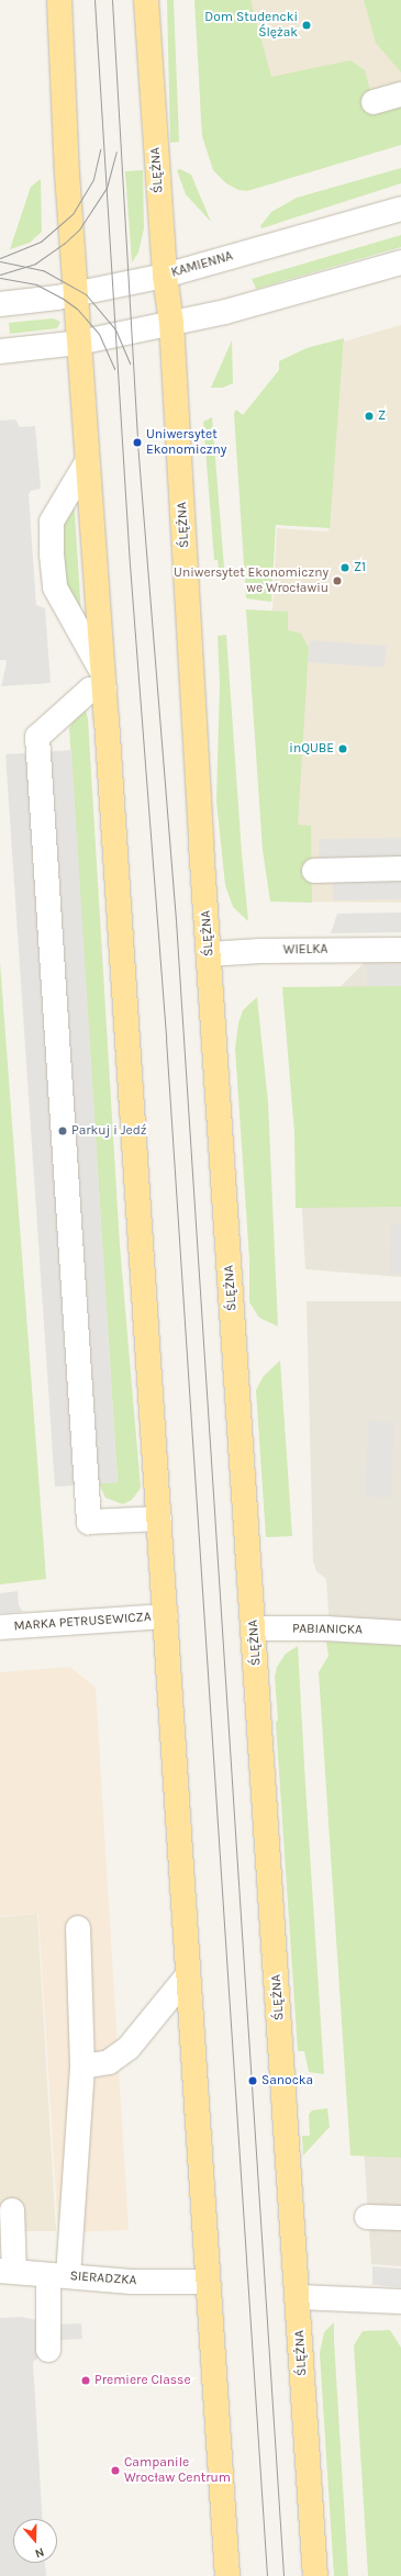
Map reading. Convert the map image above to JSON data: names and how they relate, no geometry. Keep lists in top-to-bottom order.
{
  "streets": {
    "main road": ["ŚLĘŻNA"],
    "street": [
      "KAMIENNA",
      "WIELKA",
      "MARKA PETRUSEWICZA",
      "PABIANICKA",
      "SIERADZKA"
    ]
  },
  "crossings": [
    ["ŚLĘŻNA", "KAMIENNA"],
    ["ŚLĘŻNA", "WIELKA"],
    ["ŚLĘŻNA", "PABIANICKA"]
  ],
  "places": [
    "Dom Studencki Ślężak",
    "Z",
    "Uniwersytet Ekonomiczny",
    "Z1",
    "Uniwersytet Ekonomiczny we Wrocławiu",
    "inQUBE",
    "Parkuj i Jedź",
    "Sanocka",
    "Premiere Classe",
    "Campanile Wrocław Centrum"
  ],
  "north": "bottom"
}
